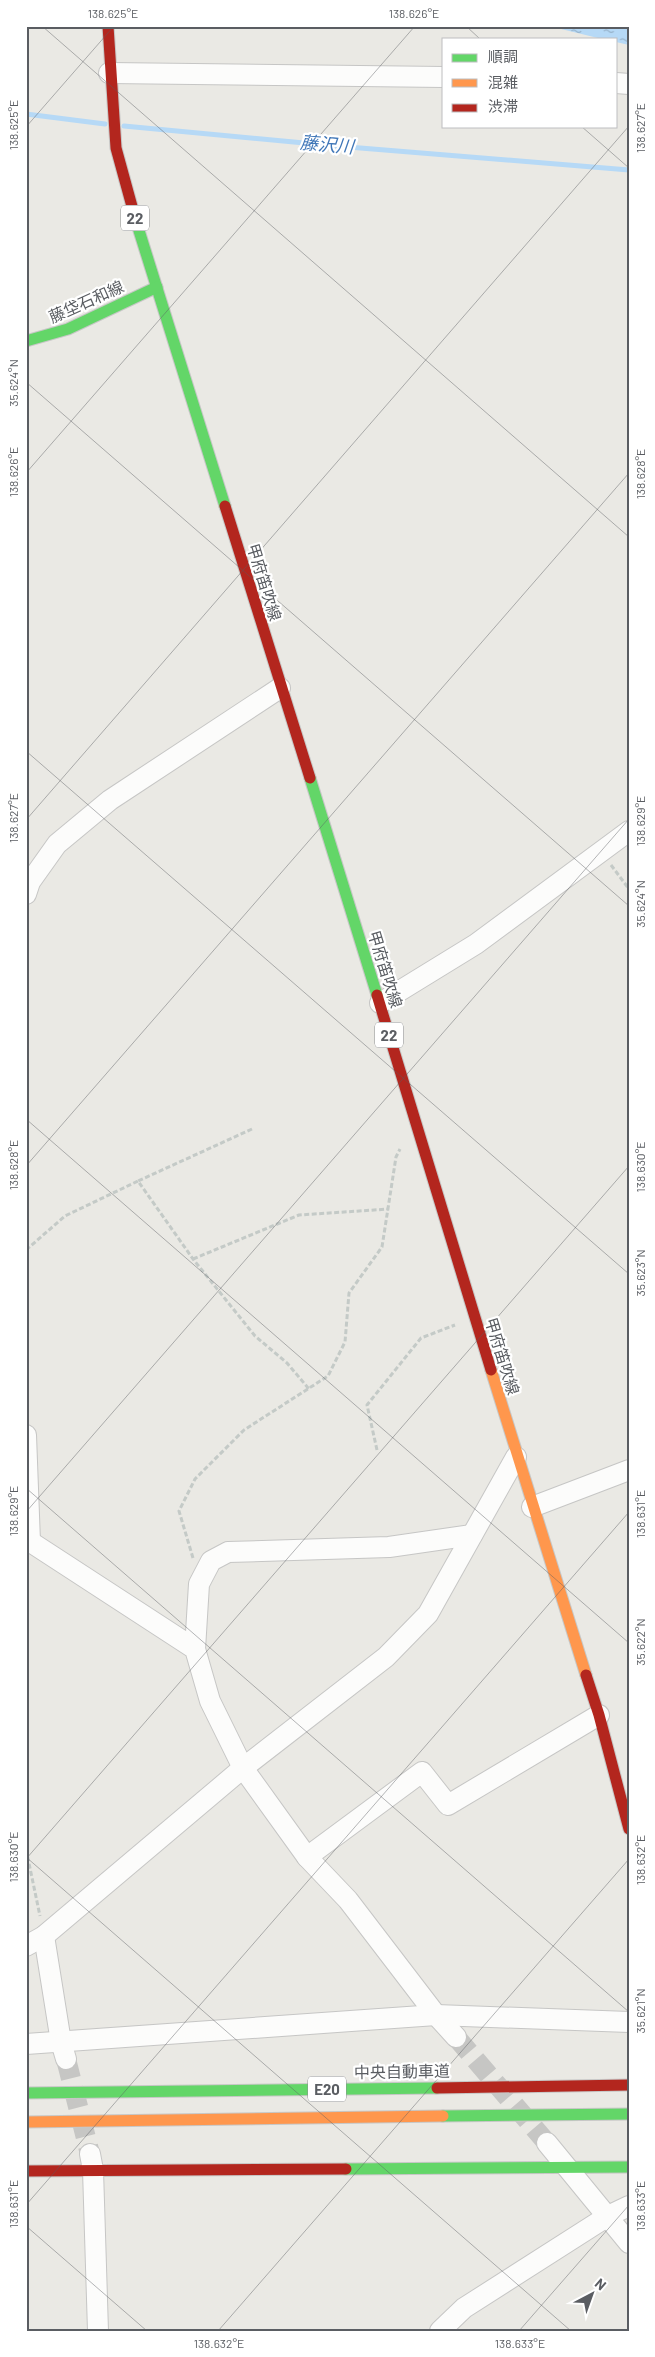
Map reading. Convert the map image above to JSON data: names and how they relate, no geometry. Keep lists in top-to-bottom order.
{
  "streets": {
    "main road": [
      "22",
      "藤垈石和線",
      "甲府笛吹線",
      "中央自動車道",
      "E20"
    ]
  },
  "crossings": [
    ["22", "甲府笛吹線"],
    ["藤垈石和線", "甲府笛吹線"]
  ],
  "water": ["藤沢川"],
  "legend": ["順調", "混雑", "渋滞"],
  "north": "top right",
  "coordinates": [
    "138.625°E",
    "138.626°E",
    "138.627°E",
    "35.624°N",
    "138.628°E",
    "138.629°E",
    "138.630°E",
    "35.623°N",
    "138.631°E",
    "35.622°N",
    "138.632°E",
    "35.621°N",
    "138.633°E"
  ]
}
